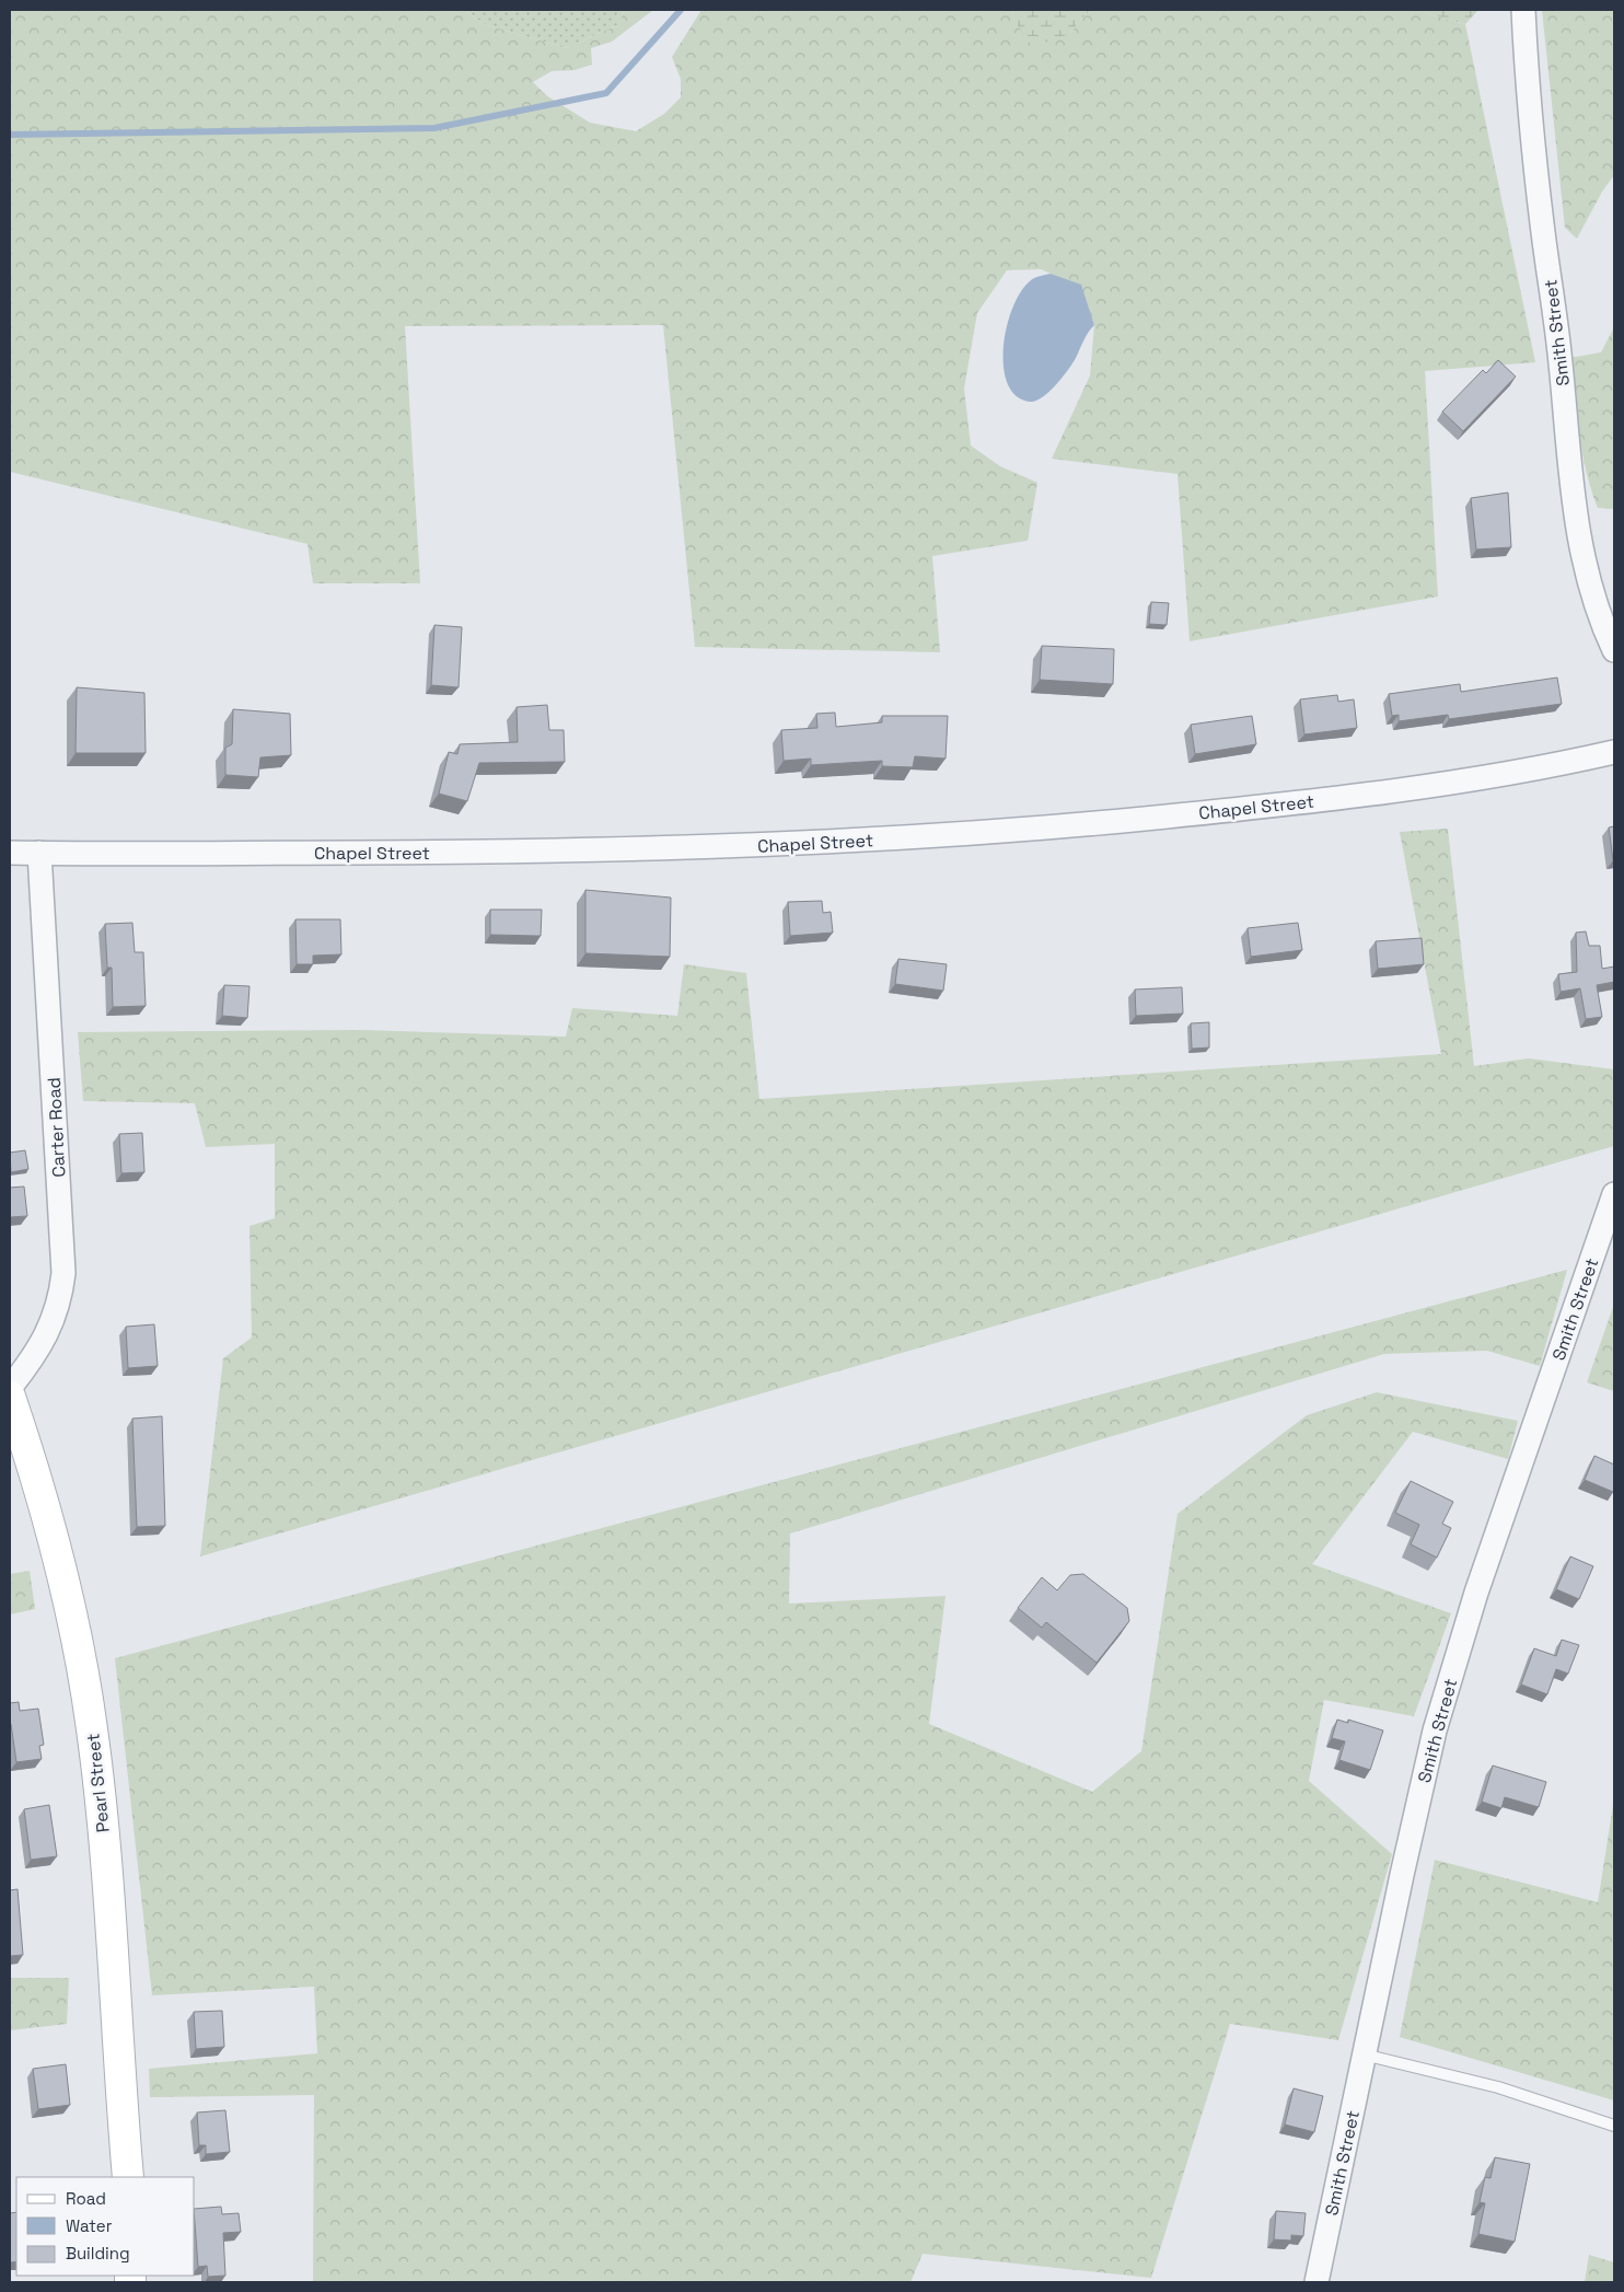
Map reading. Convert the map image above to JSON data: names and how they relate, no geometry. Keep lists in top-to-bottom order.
{
  "streets": {
    "main road": ["Pearl Street"],
    "street": ["Smith Street", "Chapel Street", "Carter Road"]
  },
  "crossings": [
    ["Chapel Street", "Carter Road"]
  ],
  "legend": ["Road", "Water", "Building"]
}
